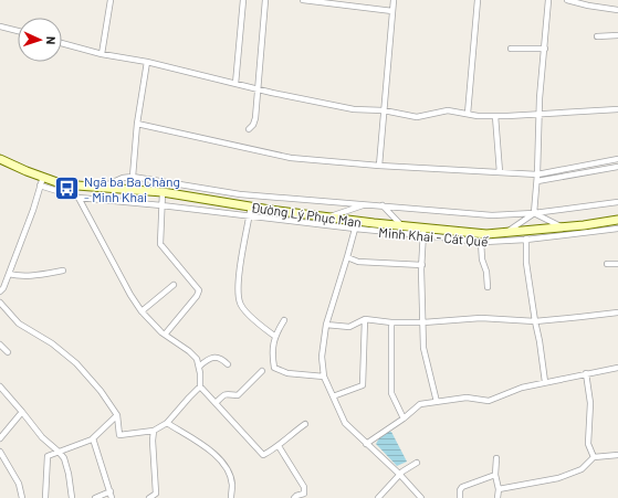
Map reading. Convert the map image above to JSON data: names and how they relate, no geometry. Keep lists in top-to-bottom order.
{
  "streets": {
    "main road": ["Đường Lý Phục Man"],
    "street": ["Minh Khai - Cát Quế"]
  },
  "crossings": [
    ["Đường Lý Phục Man", "Minh Khai - Cát Quế"]
  ],
  "places": {
    "bus stop": ["Ngã ba Ba Chàng - Minh Khai"]
  },
  "north": "right"
}
